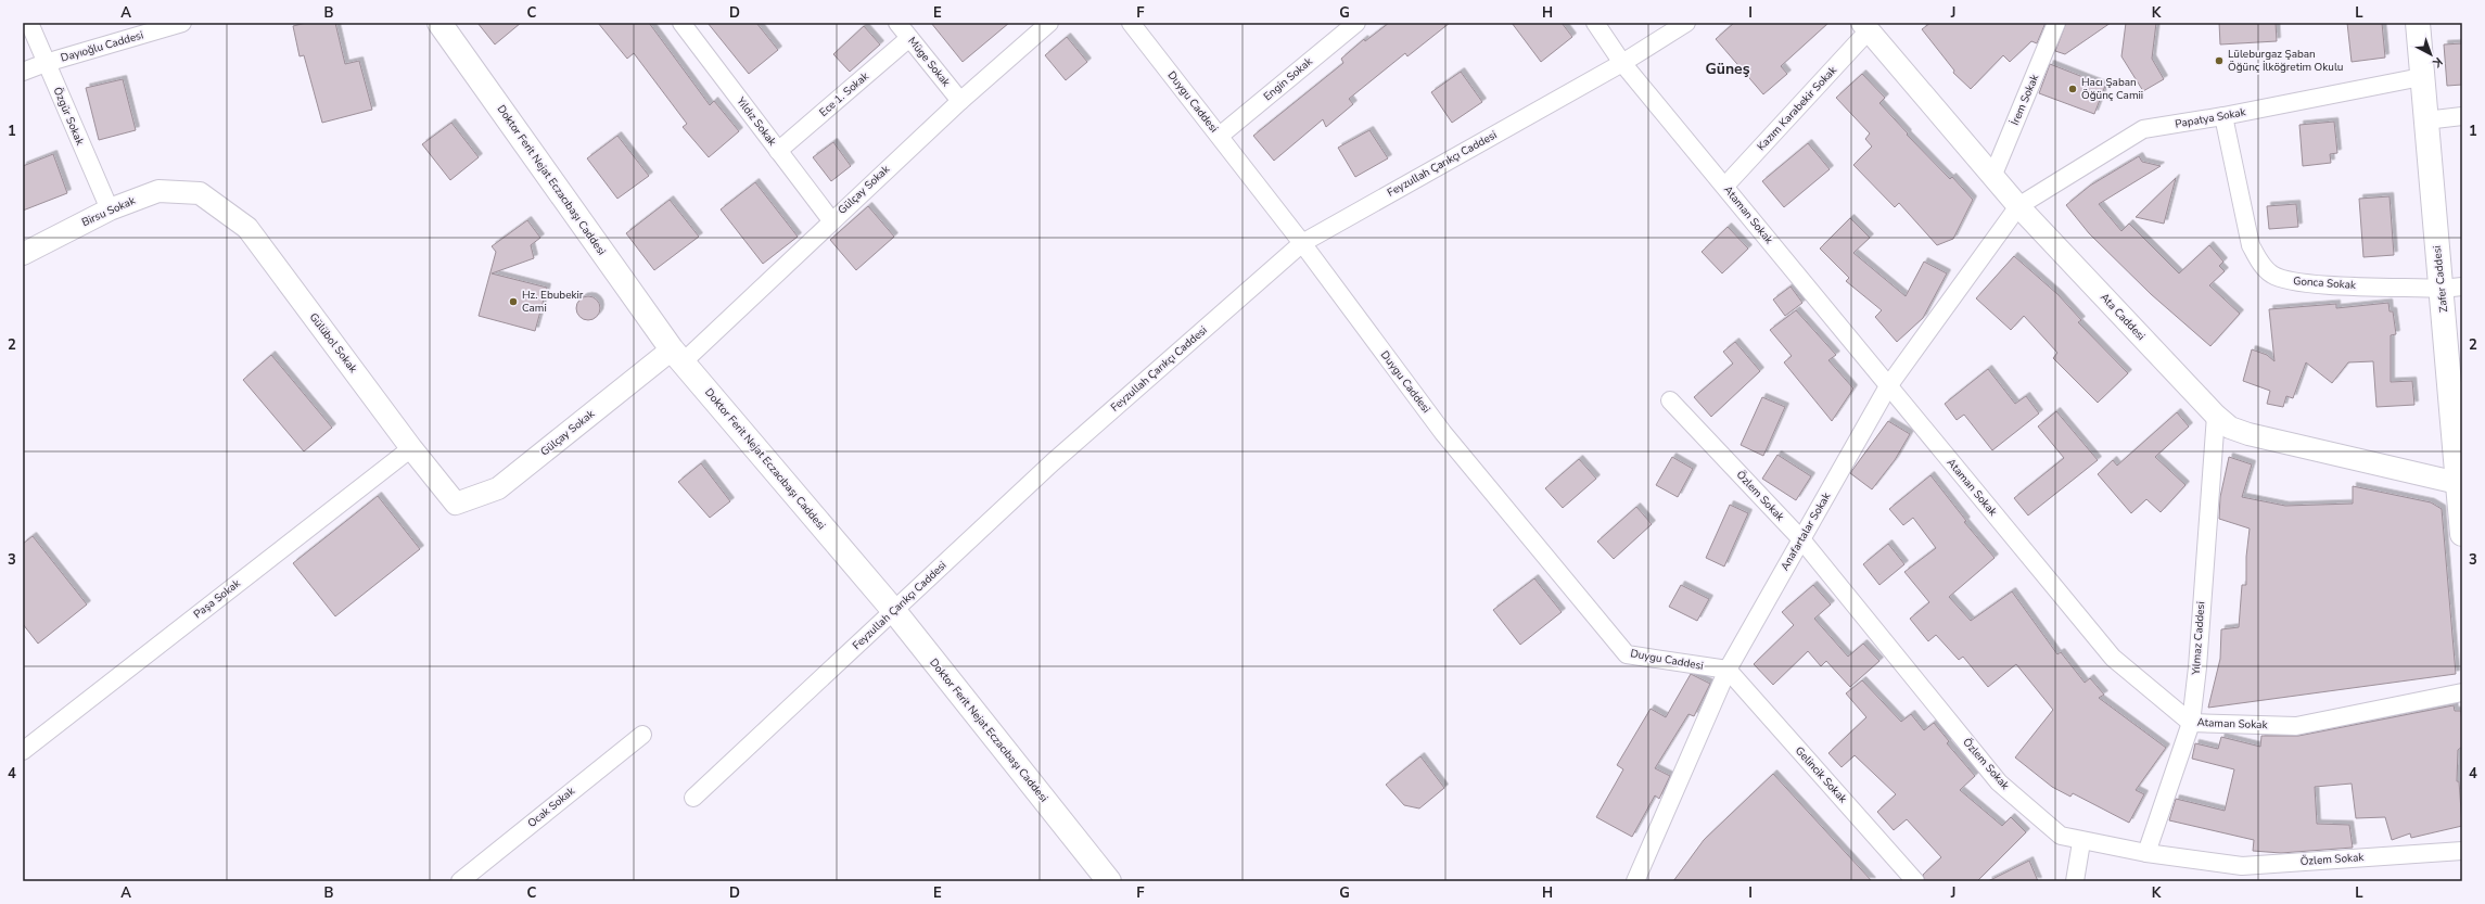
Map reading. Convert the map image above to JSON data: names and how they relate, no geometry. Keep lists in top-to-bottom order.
{
  "streets": {
    "main road": ["Doktor Ferit Nejat Eczacıbaşı Caddesi", "Zafer Caddesi"],
    "street": [
      "Dayıoğlu Caddesi",
      "Müge Sokak",
      "Engin Sokak",
      "Ece 1. Sokak",
      "İrem Sokak",
      "Duygu Caddesi",
      "Kazım Karabekir Sokak",
      "Özgür Sokak",
      "Papatya Sokak",
      "Yıldız Sokak",
      "Feyzullah Çarıkçı Caddesi",
      "Gülçay Sokak",
      "Birsu Sokak",
      "Ataman Sokak",
      "Gonca Sokak",
      "Ata Caddesi",
      "Gülübol Sokak",
      "Özlem Sokak",
      "Anafartalar Sokak",
      "Paşa Sokak",
      "Yılmaz Caddesi",
      "Gelincik Sokak",
      "Ocak Sokak"
    ]
  },
  "crossings": [
    ["Dayıoğlu Caddesi", "Özgür Sokak"],
    ["Müge Sokak", "Ece 1. Sokak"],
    ["Müge Sokak", "Gülçay Sokak"],
    ["Engin Sokak", "Duygu Caddesi"],
    ["Ece 1. Sokak", "Yıldız Sokak"],
    ["İrem Sokak", "Ata Caddesi"],
    ["Duygu Caddesi", "Feyzullah Çarıkçı Caddesi"],
    ["Duygu Caddesi", "Anafartalar Sokak"],
    ["Duygu Caddesi", "Gelincik Sokak"],
    ["Kazım Karabekir Sokak", "Ataman Sokak"],
    ["Kazım Karabekir Sokak", "Ata Caddesi"],
    ["Özgür Sokak", "Birsu Sokak"],
    ["Papatya Sokak", "Zafer Caddesi"],
    ["Papatya Sokak", "Gonca Sokak"],
    ["Papatya Sokak", "Ata Caddesi"],
    ["Papatya Sokak", "Anafartalar Sokak"],
    ["Yıldız Sokak", "Gülçay Sokak"],
    ["Feyzullah Çarıkçı Caddesi", "Doktor Ferit Nejat Eczacıbaşı Caddesi"],
    ["Feyzullah Çarıkçı Caddesi", "Ataman Sokak"],
    ["Doktor Ferit Nejat Eczacıbaşı Caddesi", "Gülçay Sokak"],
    ["Gülçay Sokak", "Gülübol Sokak"],
    ["Birsu Sokak", "Gülübol Sokak"],
    ["Ataman Sokak", "Anafartalar Sokak"],
    ["Ataman Sokak", "Yılmaz Caddesi"],
    ["Zafer Caddesi", "Gonca Sokak"],
    ["Zafer Caddesi", "Ata Caddesi"],
    ["Ata Caddesi", "Anafartalar Sokak"],
    ["Ata Caddesi", "Yılmaz Caddesi"],
    ["Gülübol Sokak", "Paşa Sokak"],
    ["Özlem Sokak", "Anafartalar Sokak"],
    ["Özlem Sokak", "Yılmaz Caddesi"],
    ["Anafartalar Sokak", "Gelincik Sokak"]
  ],
  "districts": ["Güneş"],
  "places": ["Lüleburgaz Şaban Öğünç İlköğretim Okulu", "Hacı Şaban Öğünç Camii", "Hz. Ebubekir Cami"],
  "north": "bottom right",
  "grid": {
    "columns": [
      "A",
      "B",
      "C",
      "D",
      "E",
      "F",
      "G",
      "H",
      "I",
      "J",
      "K",
      "L"
    ],
    "rows": [
      "1",
      "2",
      "3",
      "4"
    ]
  }
}
